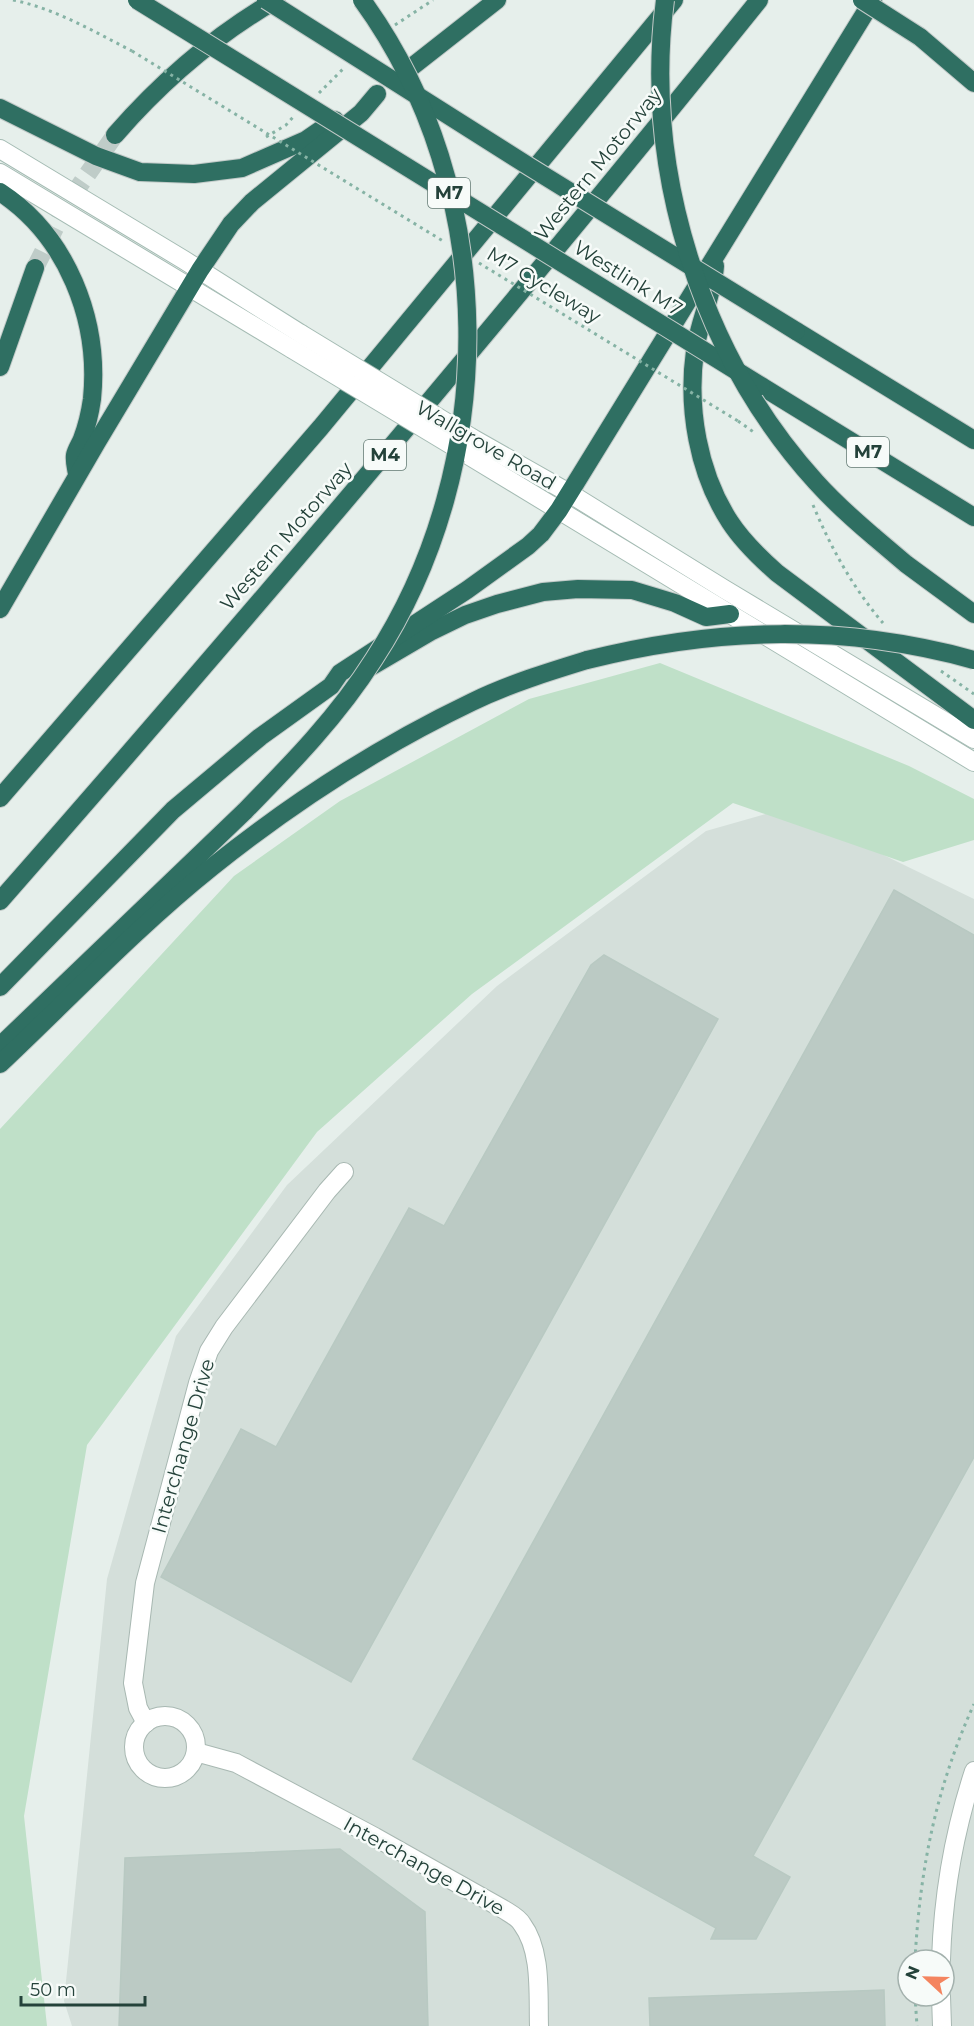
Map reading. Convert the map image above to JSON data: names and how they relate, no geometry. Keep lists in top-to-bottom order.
{
  "streets": {
    "highway": [
      "Western Motorway",
      "M7",
      "Westlink M7",
      "M4"
    ],
    "main road": ["Wallgrove Road", "Interchange Drive"],
    "path": ["M7 Cycleway"]
  },
  "scale_bar": "50 m",
  "north": "left"
}
